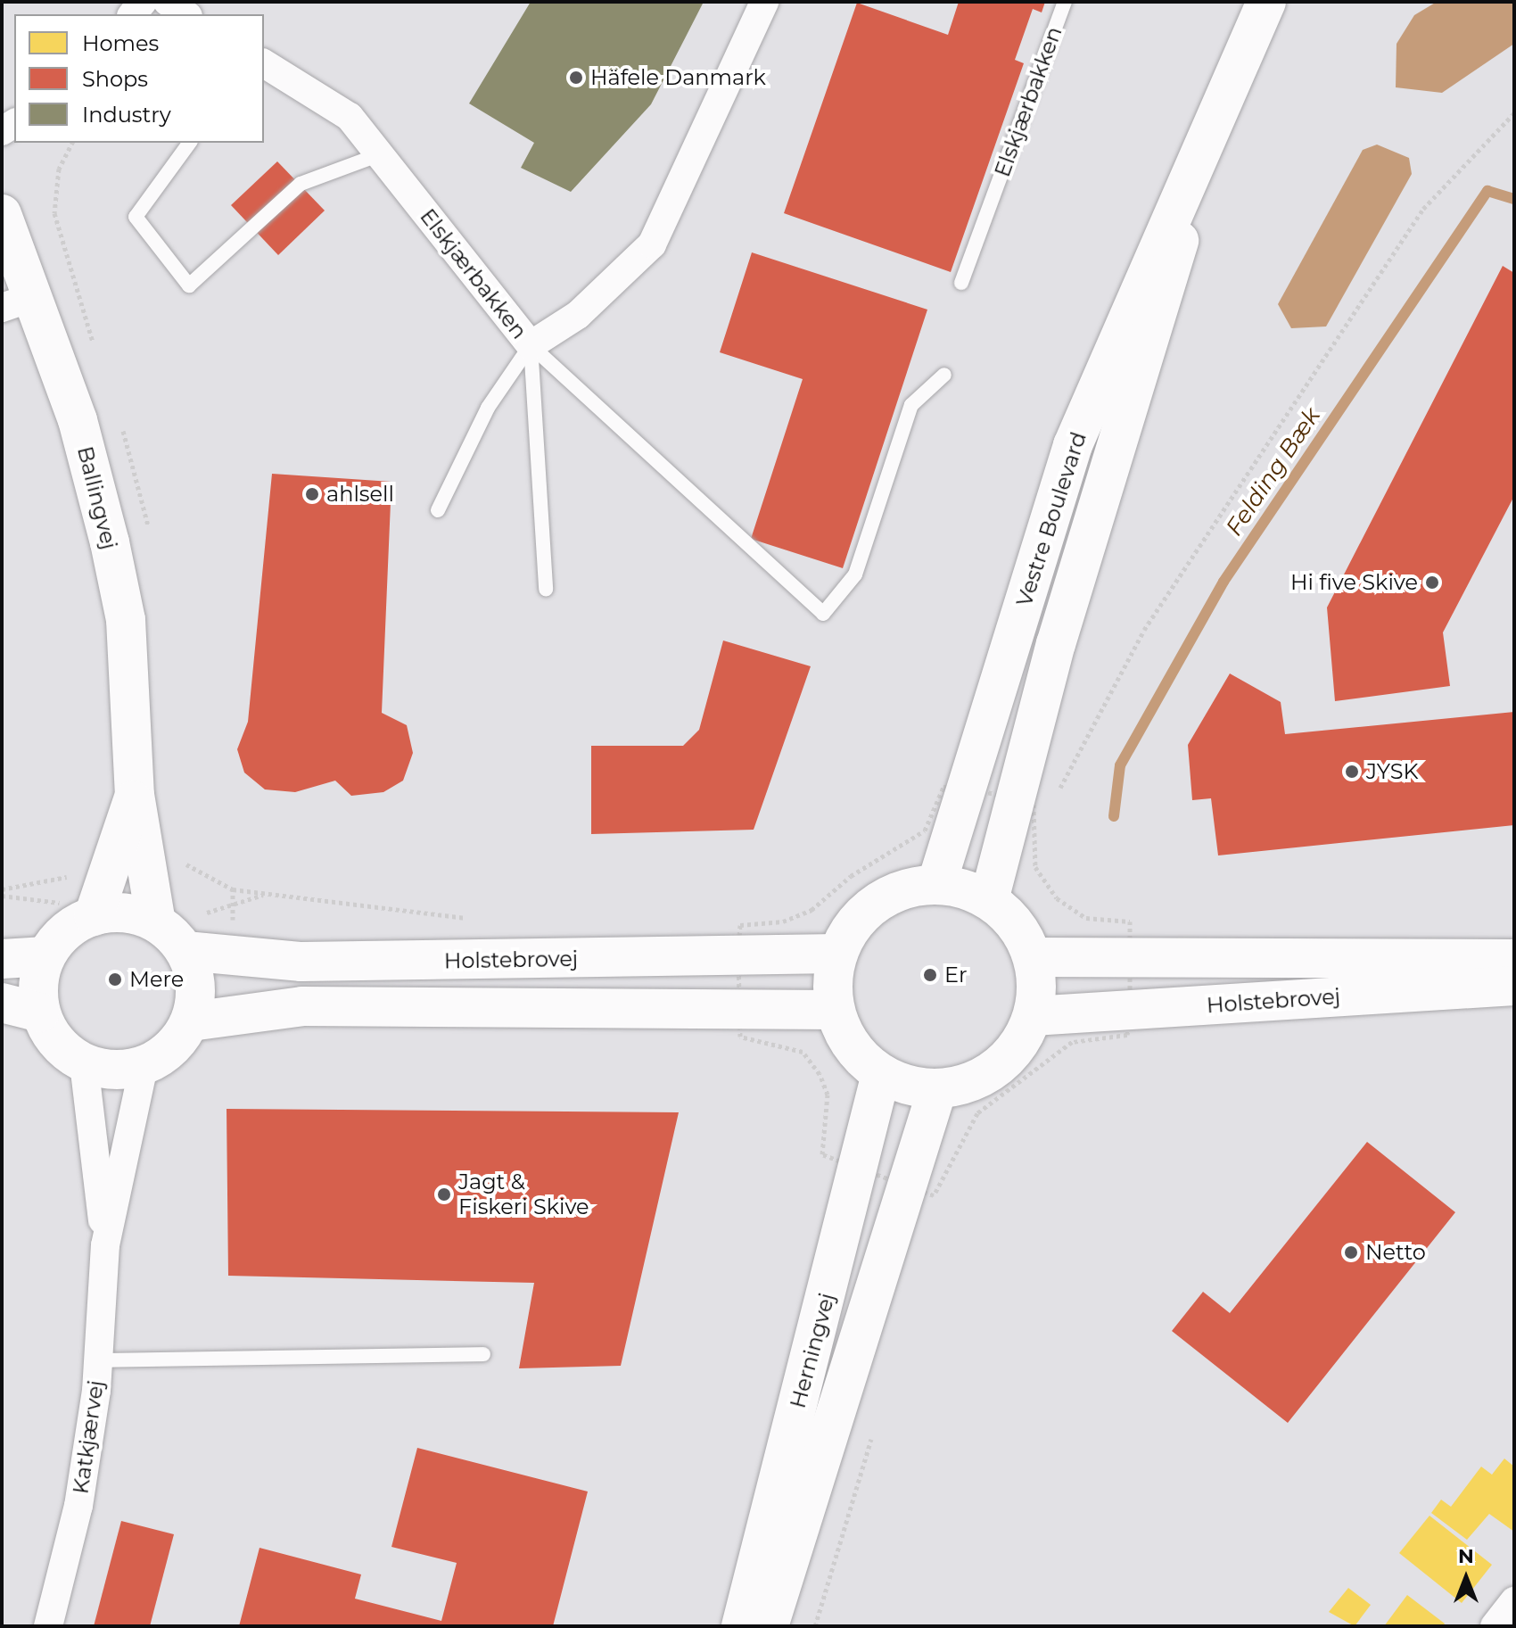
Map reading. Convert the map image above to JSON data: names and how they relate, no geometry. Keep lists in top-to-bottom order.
{
  "streets": {
    "main road": [
      "Ballingvej",
      "Vestre Boulevard",
      "Holstebrovej",
      "Herningvej"
    ],
    "street": ["Elskjærbakken", "Katkjærvej"]
  },
  "crossings": [
    ["Ballingvej", "Holstebrovej"],
    ["Ballingvej", "Katkjærvej"],
    ["Vestre Boulevard", "Holstebrovej"],
    ["Vestre Boulevard", "Herningvej"],
    ["Holstebrovej", "Herningvej"],
    ["Holstebrovej", "Katkjærvej"]
  ],
  "water": ["Felding Bæk"],
  "places": [
    "Häfele Danmark",
    "ahlsell",
    "Hi five Skive",
    "JYSK",
    "Er",
    "Mere",
    "Jagt & Fiskeri Skive",
    "Netto"
  ],
  "legend": ["Homes", "Shops", "Industry"],
  "north": "top"
}
